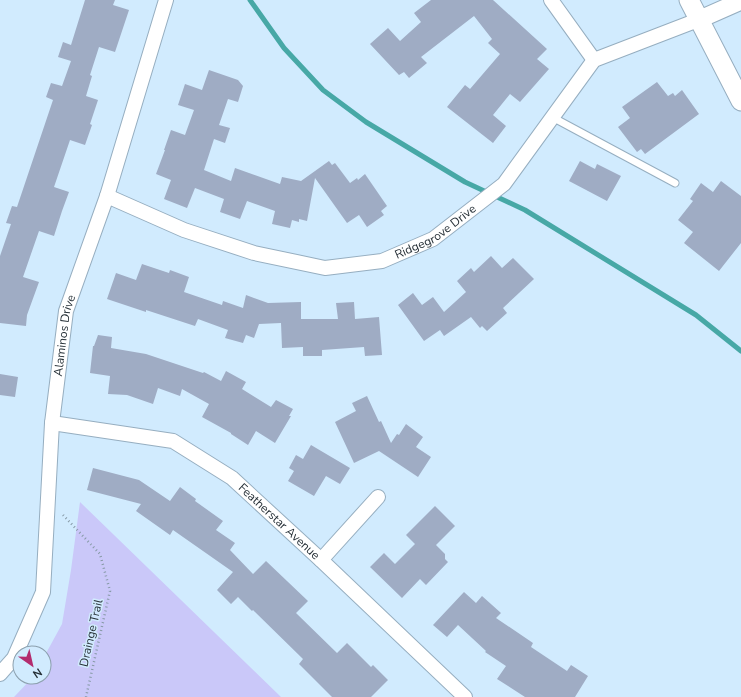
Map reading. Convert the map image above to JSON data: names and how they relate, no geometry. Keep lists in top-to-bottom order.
{
  "streets": {
    "street": ["Ridgegrove Drive", "Alaminos Drive", "Featherstar Avenue"],
    "path": ["Drainge Trail"]
  },
  "crossings": [
    ["Ridgegrove Drive", "Alaminos Drive"],
    ["Alaminos Drive", "Featherstar Avenue"],
    ["Alaminos Drive", "Drainge Trail"]
  ],
  "north": "bottom right"
}
